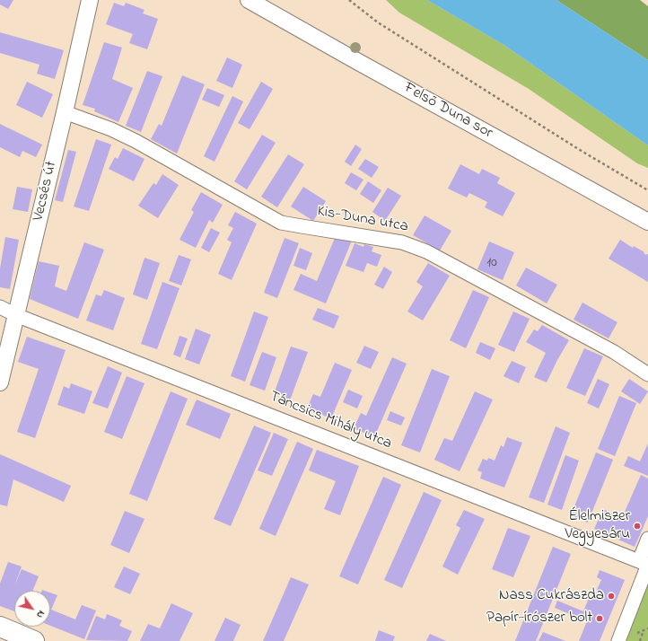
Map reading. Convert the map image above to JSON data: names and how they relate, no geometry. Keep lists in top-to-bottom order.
{
  "streets": {
    "street": [
      "Felső Duna sor",
      "Vecsés út",
      "Kis-Duna utca",
      "Táncsics Mihály utca"
    ]
  },
  "crossings": [
    ["Vecsés út", "Kis-Duna utca"],
    ["Vecsés út", "Táncsics Mihály utca"]
  ],
  "places": ["Élelmiszer Vegyesáru", "Nass Cukrászda", "Papír-írószer bolt"],
  "house_numbers": ["10"],
  "north": "bottom right"
}
